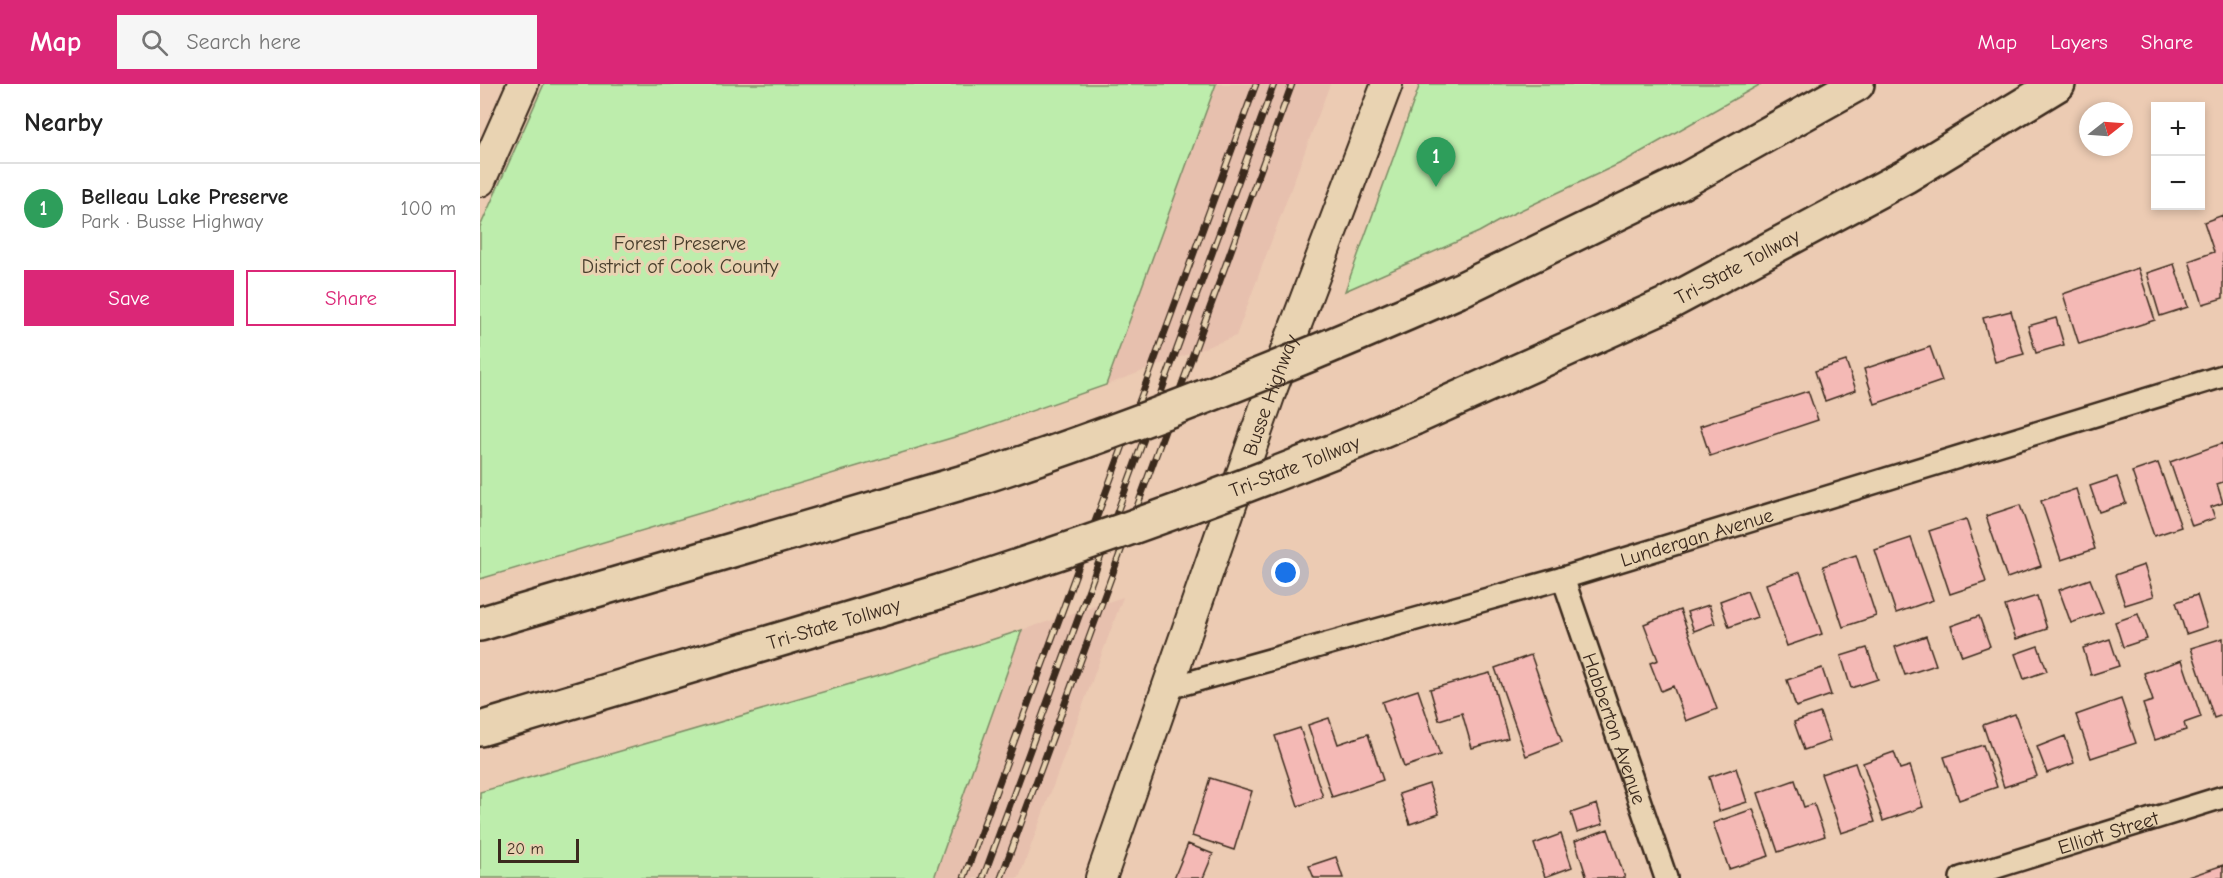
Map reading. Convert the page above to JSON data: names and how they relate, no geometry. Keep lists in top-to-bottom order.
{
  "streets": {
    "highway": ["Tri-State Tollway"],
    "main road": ["Busse Highway"],
    "street": ["Lundergan Avenue", "Habberton Avenue", "Elliott Street"]
  },
  "crossings": [
    ["Busse Highway", "Lundergan Avenue"],
    ["Lundergan Avenue", "Habberton Avenue"]
  ],
  "parks": ["Forest Preserve District of Cook County"],
  "scale_bar": "20 m",
  "north": "right",
  "page": {
    "header": "Map",
    "search": "Search here",
    "nav": ["Map", "Layers", "Share"],
    "heading": "Nearby",
    "map_buttons": ["+", "−"],
    "pins": "1",
    "list": [
      {
        "mark": "1",
        "name": "Belleau Lake Preserve",
        "note": "Park · Busse Highway",
        "value": "100 m"
      }
    ],
    "buttons": ["Save", "Share"],
    "scale": "20 m"
  }
}
